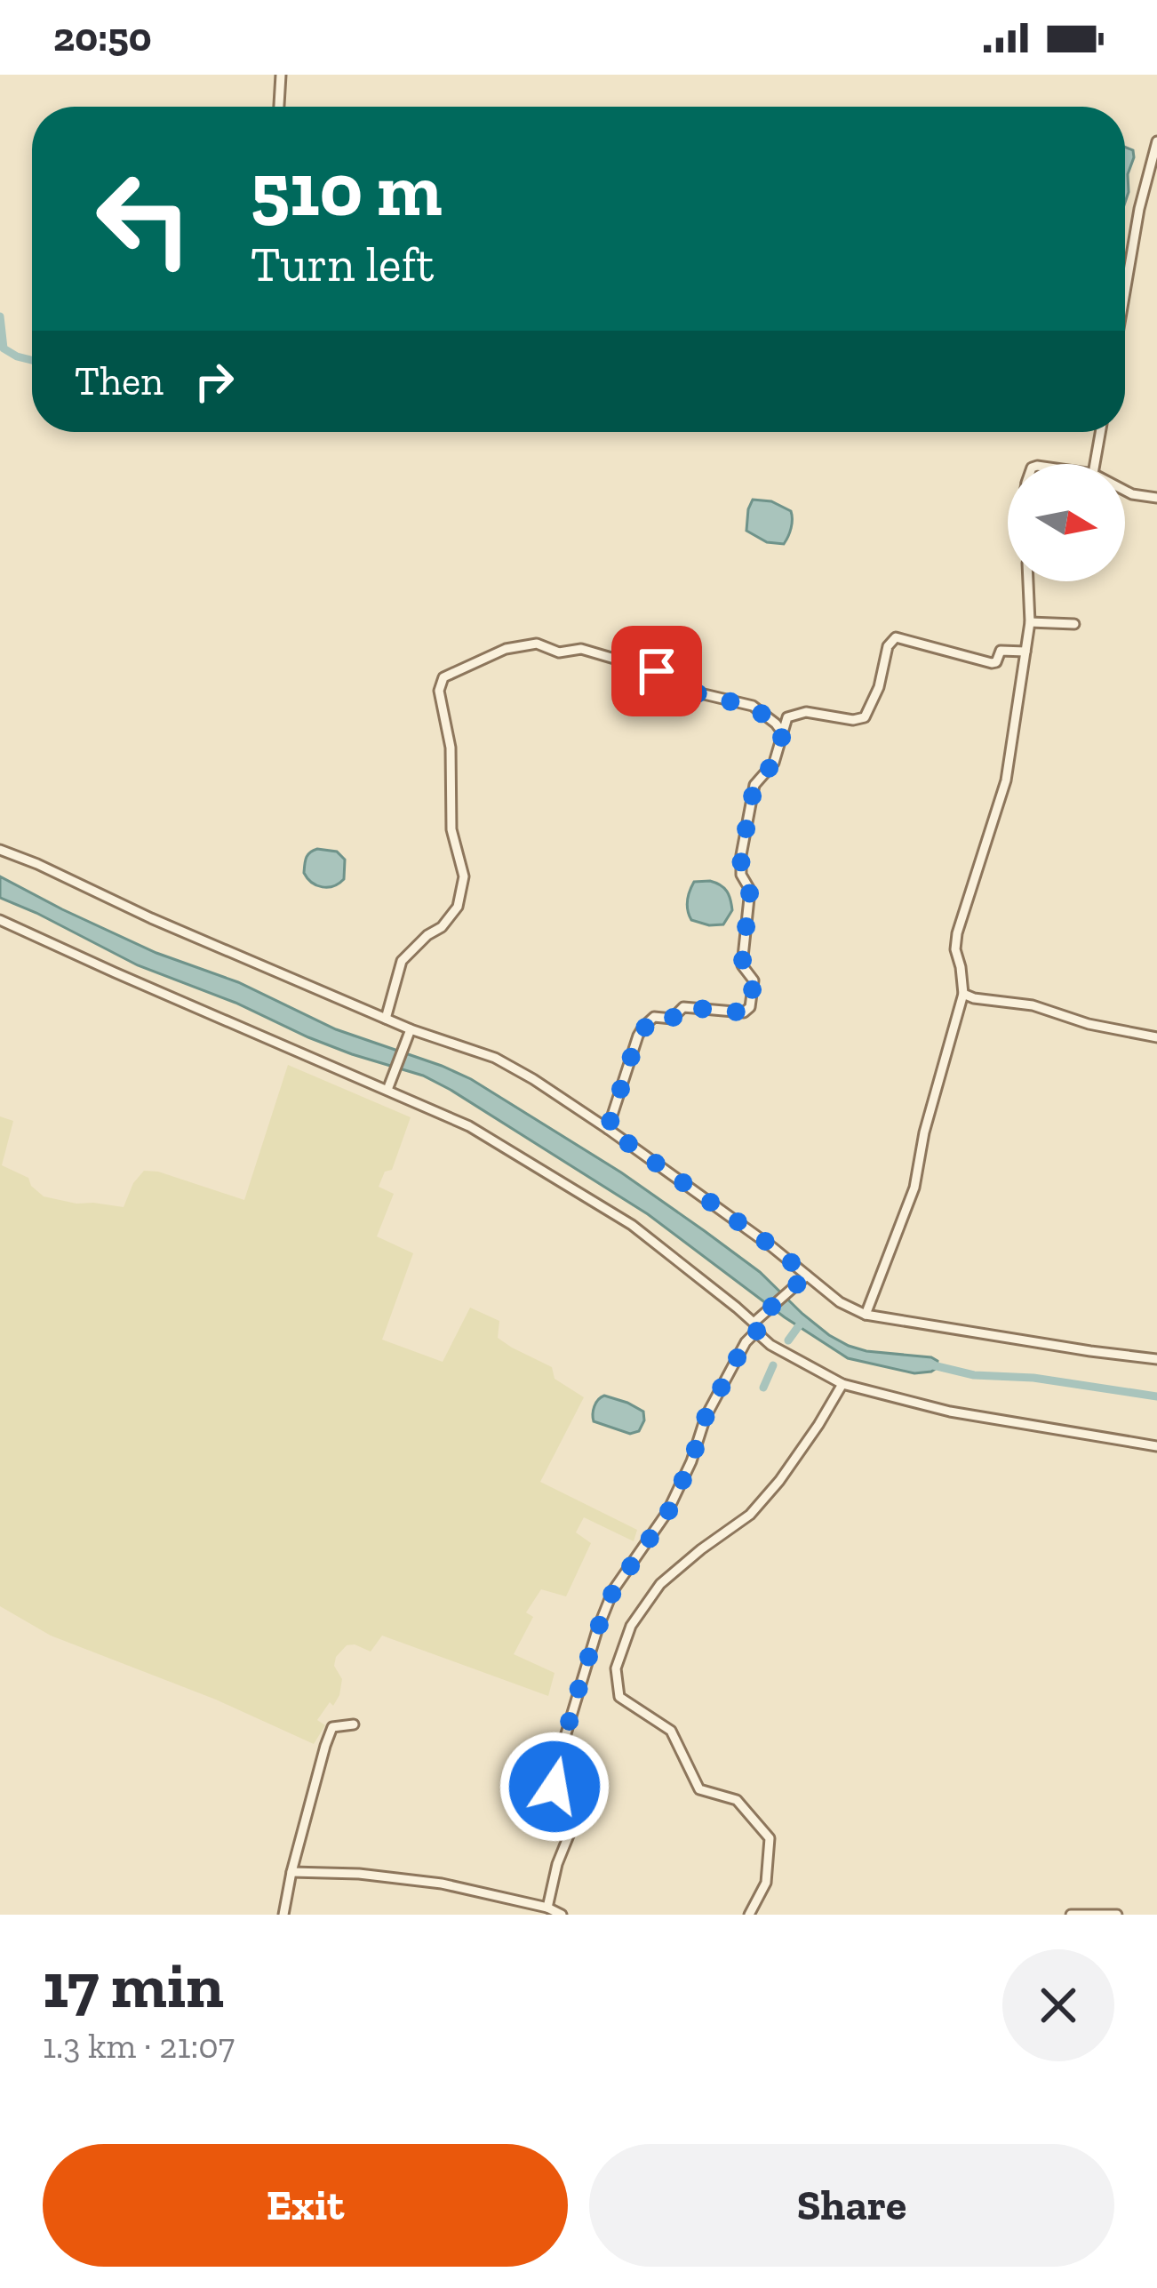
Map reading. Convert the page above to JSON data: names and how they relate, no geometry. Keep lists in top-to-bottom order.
{
  "north": "right",
  "page": {
    "status": "20:50",
    "turn": ["510 m", "Turn left"],
    "then": "Then",
    "heading": ["17 min", "1.3 km · 21:07"],
    "buttons": ["Exit", "Share"]
  }
}
